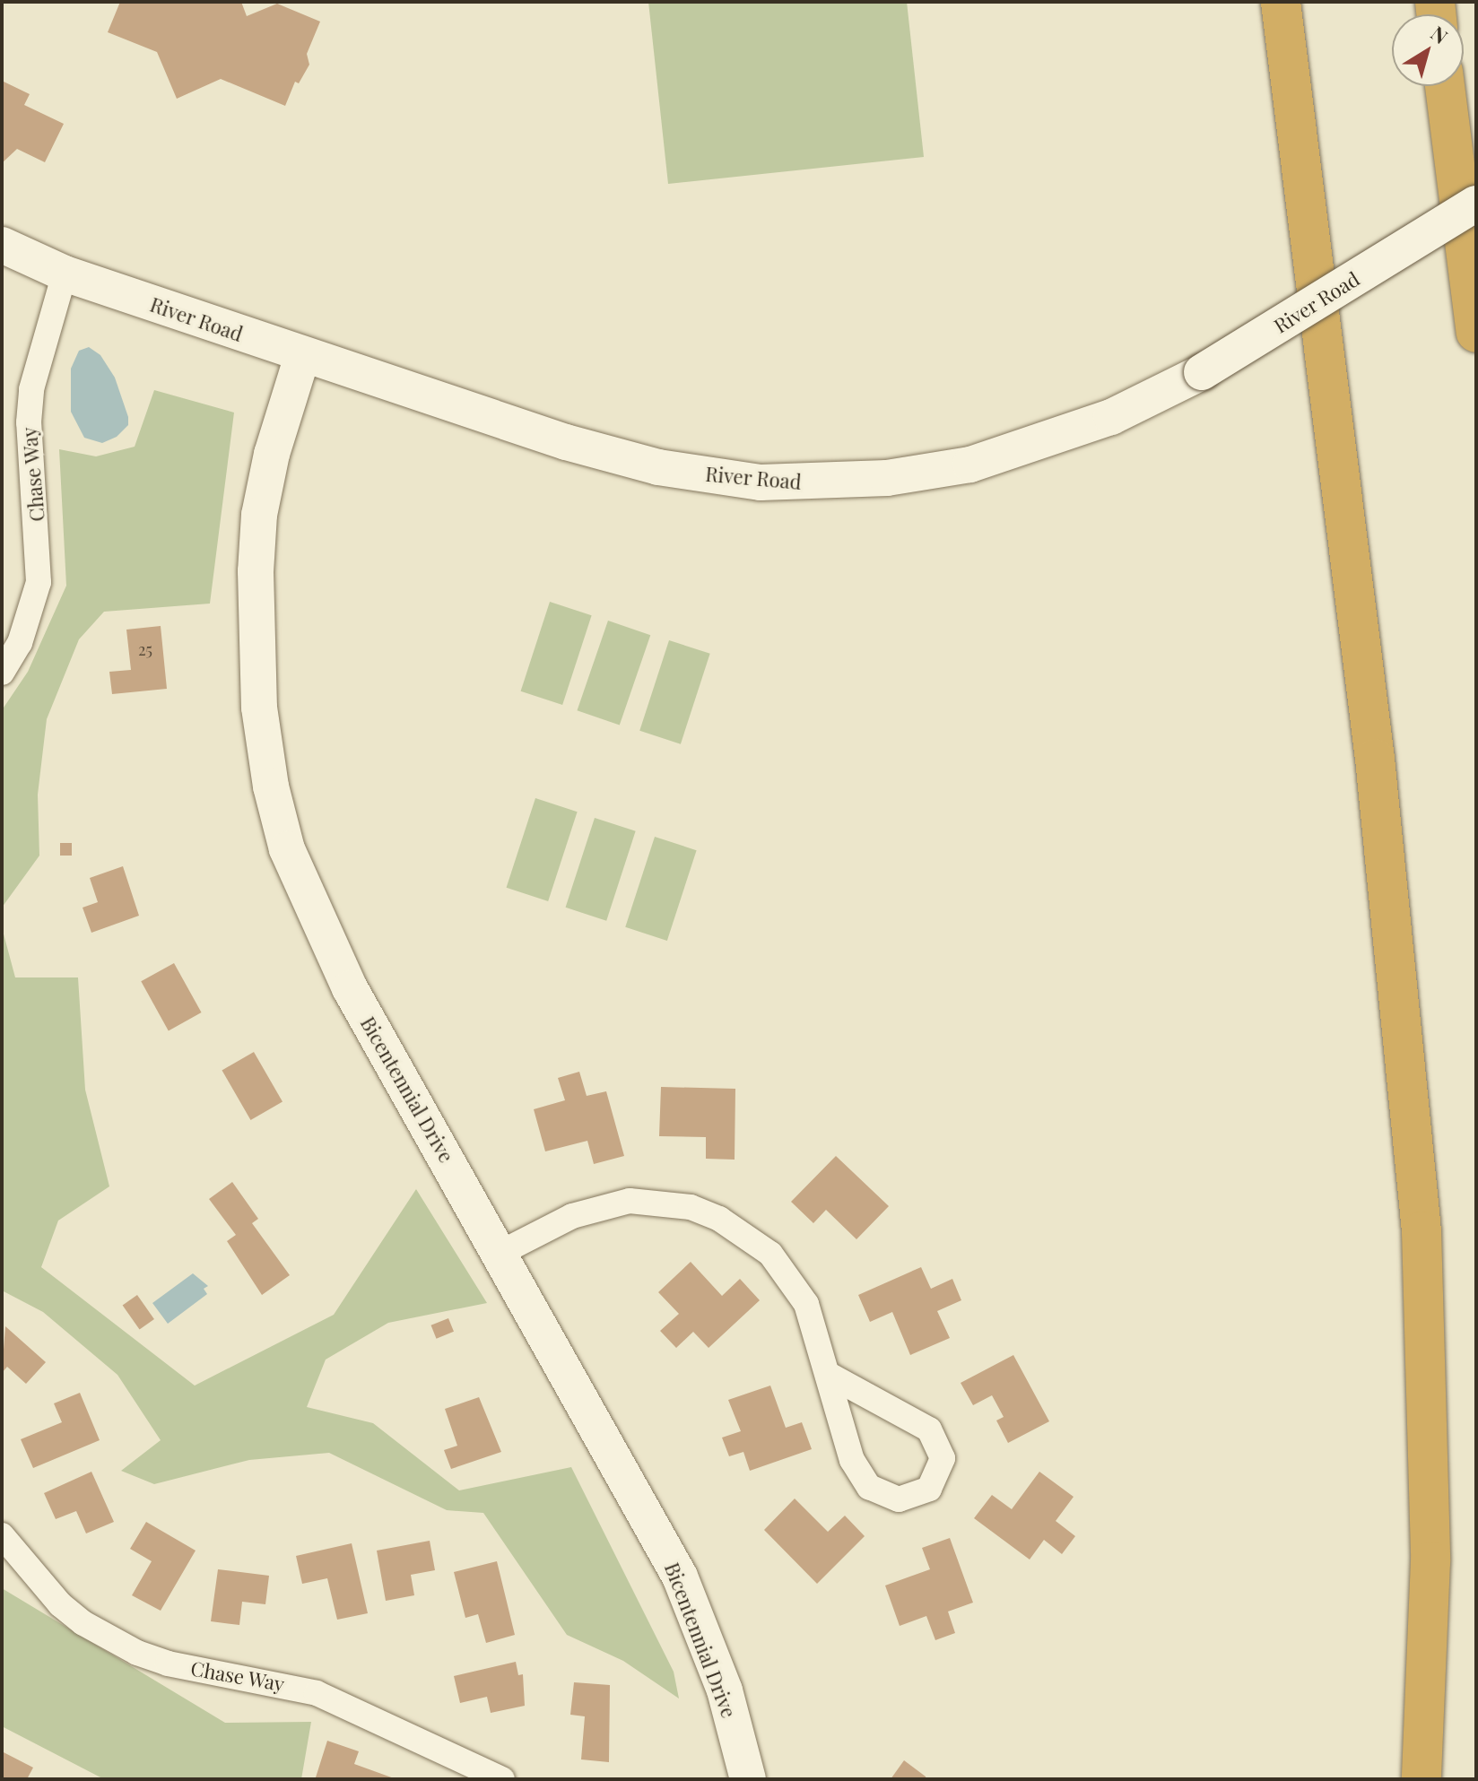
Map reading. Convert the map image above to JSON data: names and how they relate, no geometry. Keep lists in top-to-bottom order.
{
  "streets": {
    "street": ["River Road", "Chase Way", "Bicentennial Drive"]
  },
  "crossings": [
    ["River Road", "Chase Way"],
    ["River Road", "Bicentennial Drive"]
  ],
  "house_numbers": ["25"],
  "north": "top right"
}
